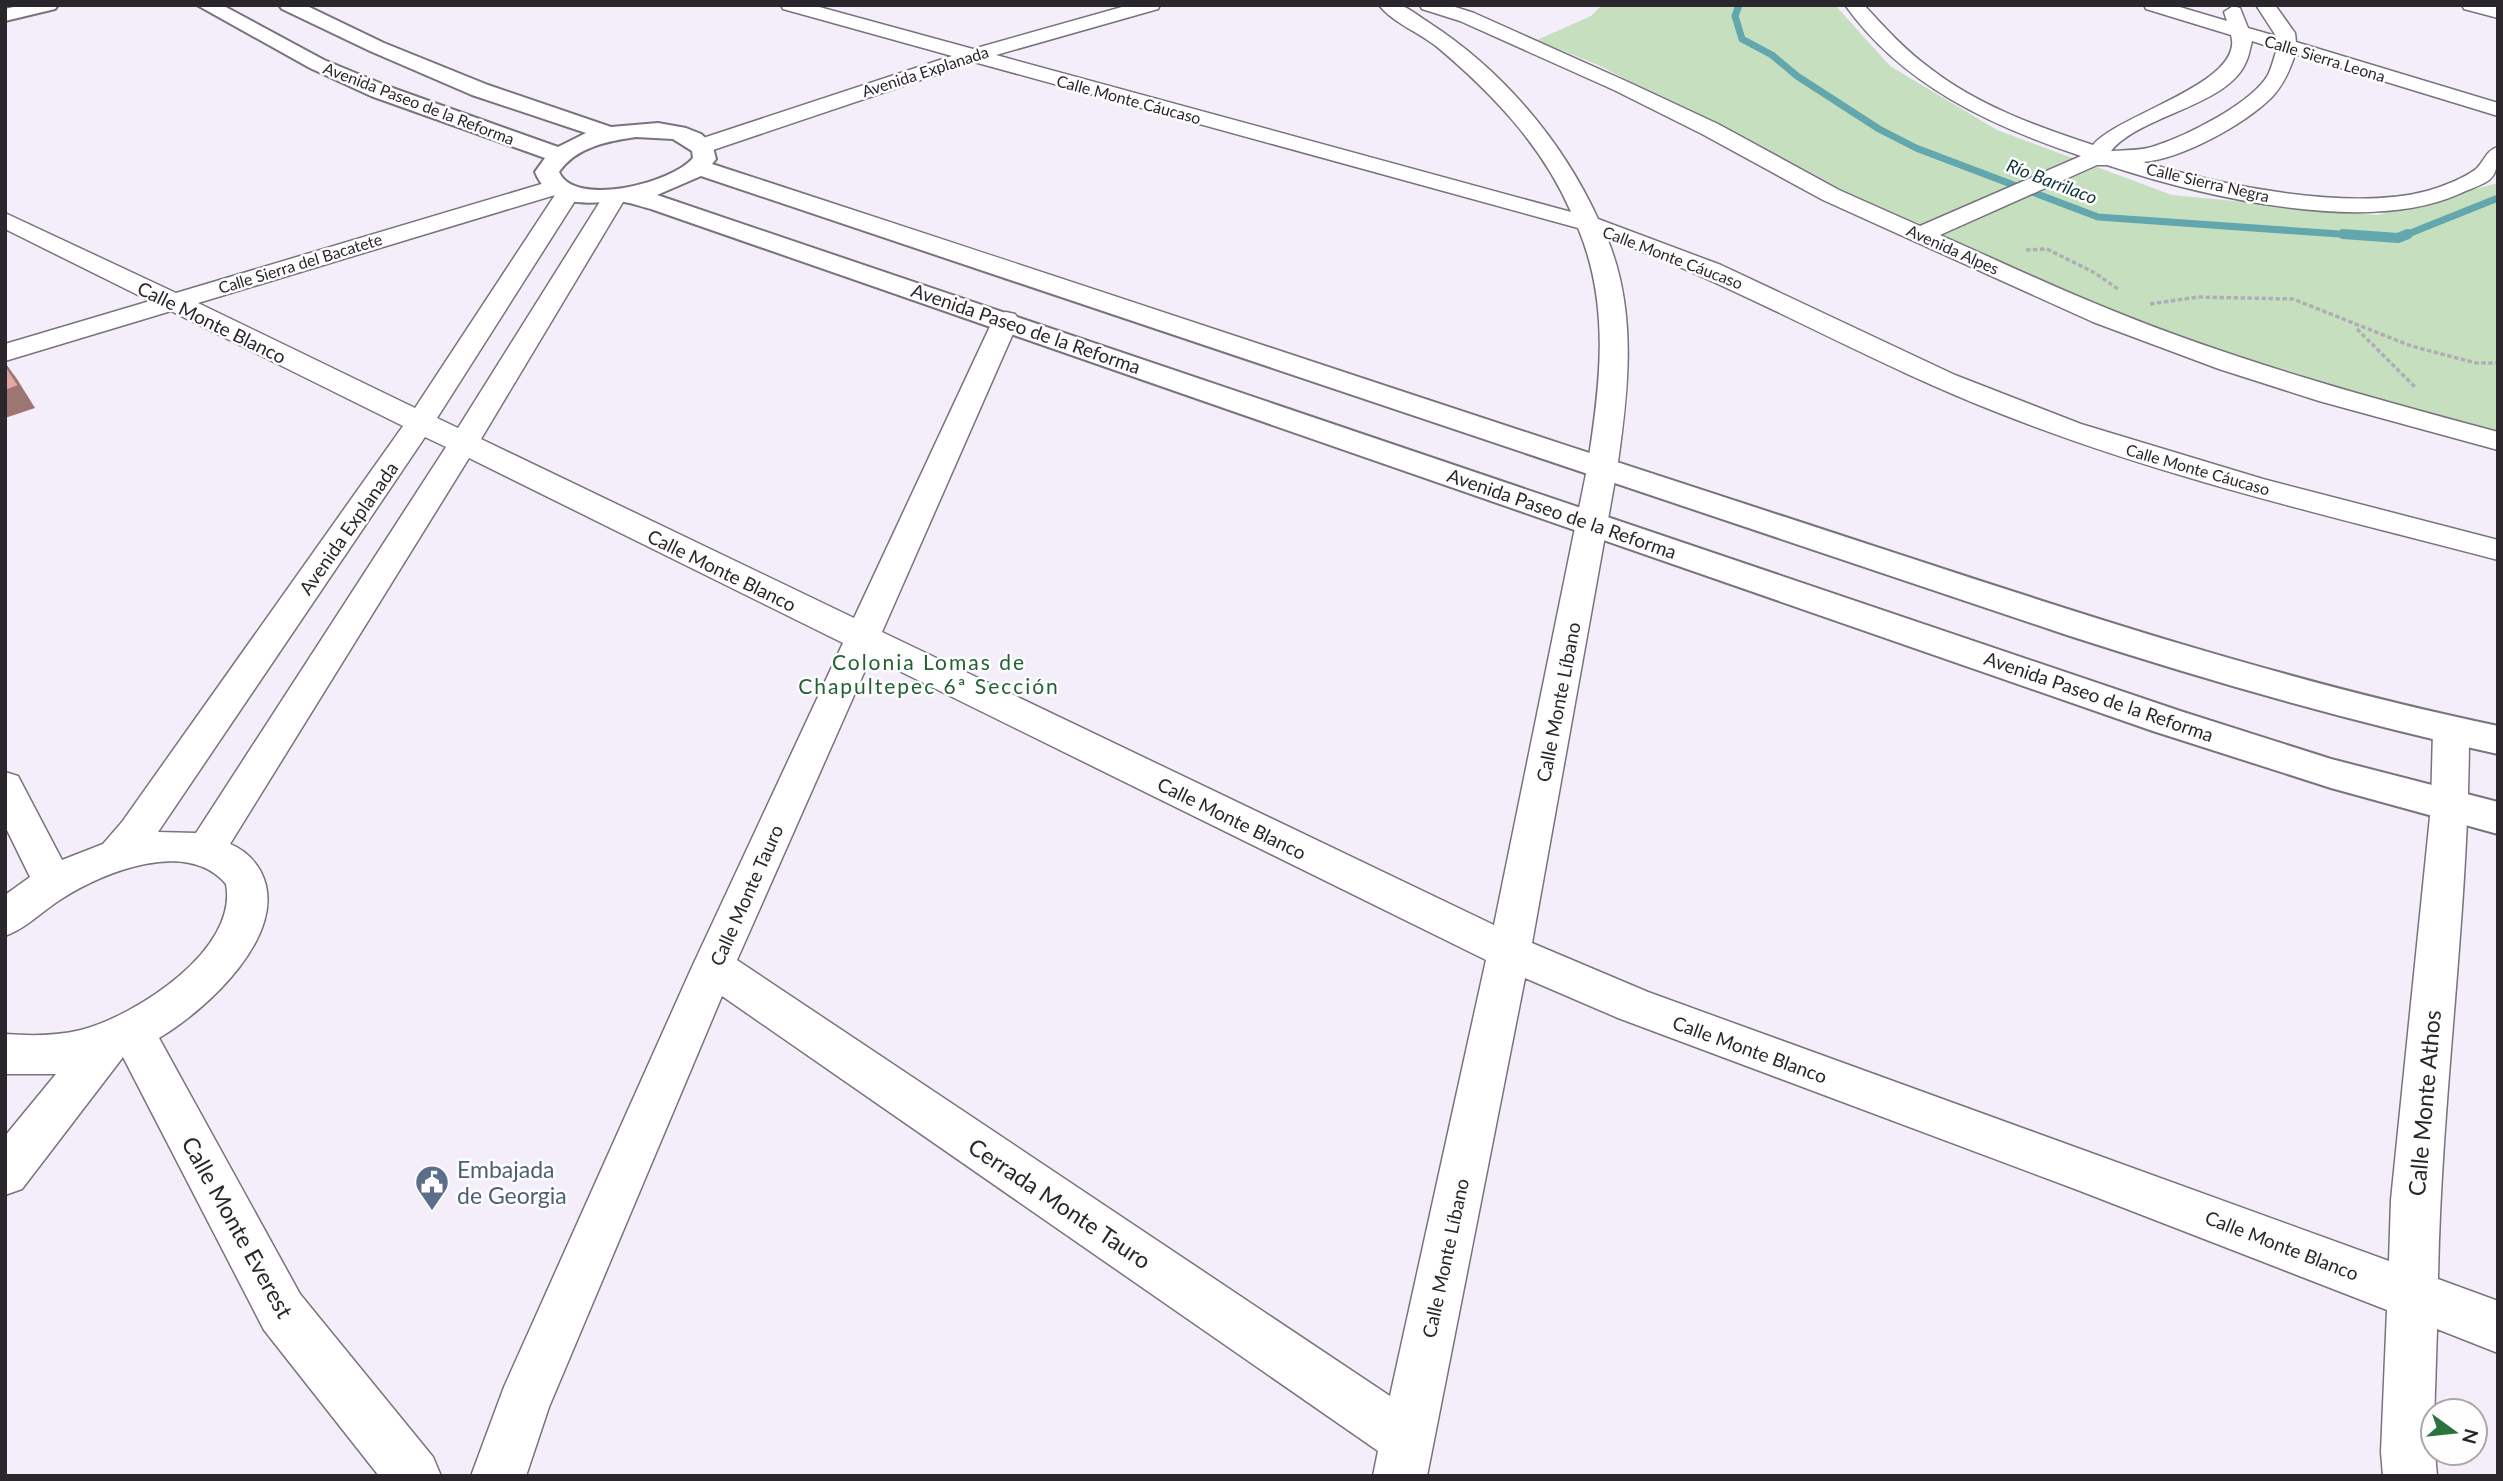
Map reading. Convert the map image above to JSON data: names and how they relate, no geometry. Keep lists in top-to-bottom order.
{
  "streets": {
    "main road": ["Avenida Paseo de la Reforma"],
    "street": [
      "Calle Sierra Leona",
      "Avenida Explanada",
      "Calle Monte Cáucaso",
      "Calle Sierra Negra",
      "Avenida Alpes",
      "Calle Sierra del Bacatete",
      "Calle Monte Blanco",
      "Calle Monte Líbano",
      "Calle Monte Tauro",
      "Calle Monte Athos",
      "Cerrada Monte Tauro",
      "Calle Monte Everest"
    ]
  },
  "crossings": [
    ["Avenida Explanada", "Calle Monte Cáucaso"],
    ["Avenida Explanada", "Calle Sierra del Bacatete"],
    ["Avenida Explanada", "Calle Monte Blanco"],
    ["Calle Monte Cáucaso", "Calle Monte Líbano"],
    ["Avenida Paseo de la Reforma", "Calle Monte Líbano"],
    ["Avenida Paseo de la Reforma", "Calle Monte Tauro"],
    ["Avenida Paseo de la Reforma", "Calle Monte Athos"],
    ["Calle Sierra del Bacatete", "Calle Monte Blanco"],
    ["Calle Monte Blanco", "Calle Monte Líbano"],
    ["Calle Monte Blanco", "Calle Monte Tauro"],
    ["Calle Monte Blanco", "Calle Monte Athos"],
    ["Calle Monte Líbano", "Cerrada Monte Tauro"],
    ["Calle Monte Tauro", "Cerrada Monte Tauro"]
  ],
  "districts": ["Colonia Lomas de Chapultepec 6ª Sección"],
  "water": ["Río Barrilaco"],
  "places": {
    "public building": ["Embajada de Georgia"]
  },
  "north": "right"
}
